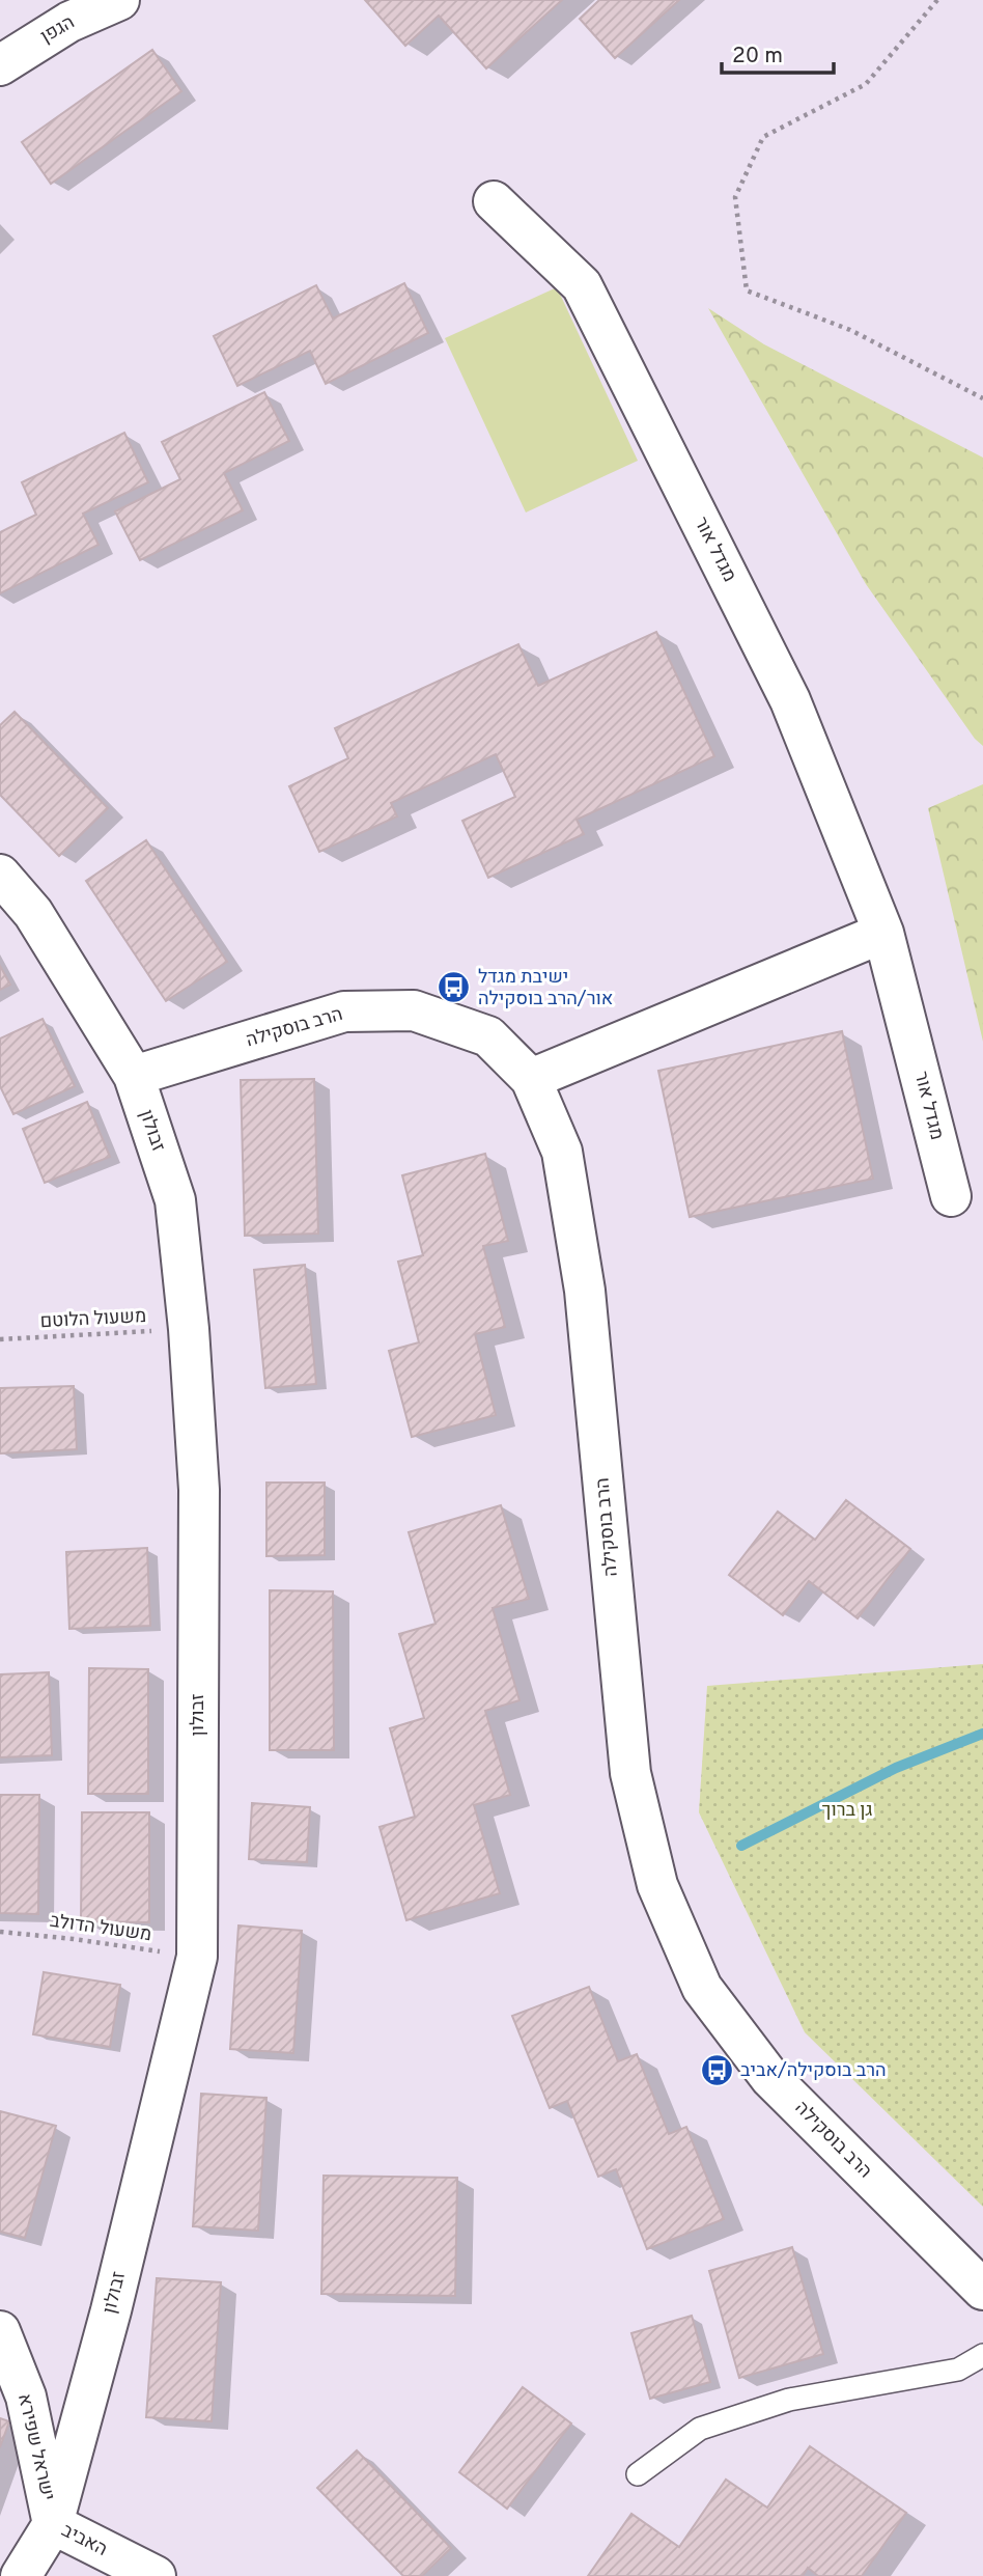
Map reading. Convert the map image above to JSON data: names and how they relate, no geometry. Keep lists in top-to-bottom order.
{
  "streets": {
    "street": [
      "הגפן",
      "מגדל אור",
      "הרב בוסקילה",
      "זבולון",
      "ישראל שפירא",
      "האביב"
    ],
    "path": ["משעול הלוטם", "משעול הדולב"]
  },
  "crossings": [
    ["הרב בוסקילה", "זבולון"],
    ["זבולון", "משעול הלוטם"],
    ["זבולון", "משעול הדולב"],
    ["זבולון", "ישראל שפירא"],
    ["זבולון", "האביב"],
    ["ישראל שפירא", "האביב"]
  ],
  "parks": ["גן ברוך"],
  "places": {
    "bus stop": ["ישיבת מגדל אור/הרב בוסקילה", "הרב בוסקילה/אביב"]
  },
  "scale_bar": "20 m"
}
